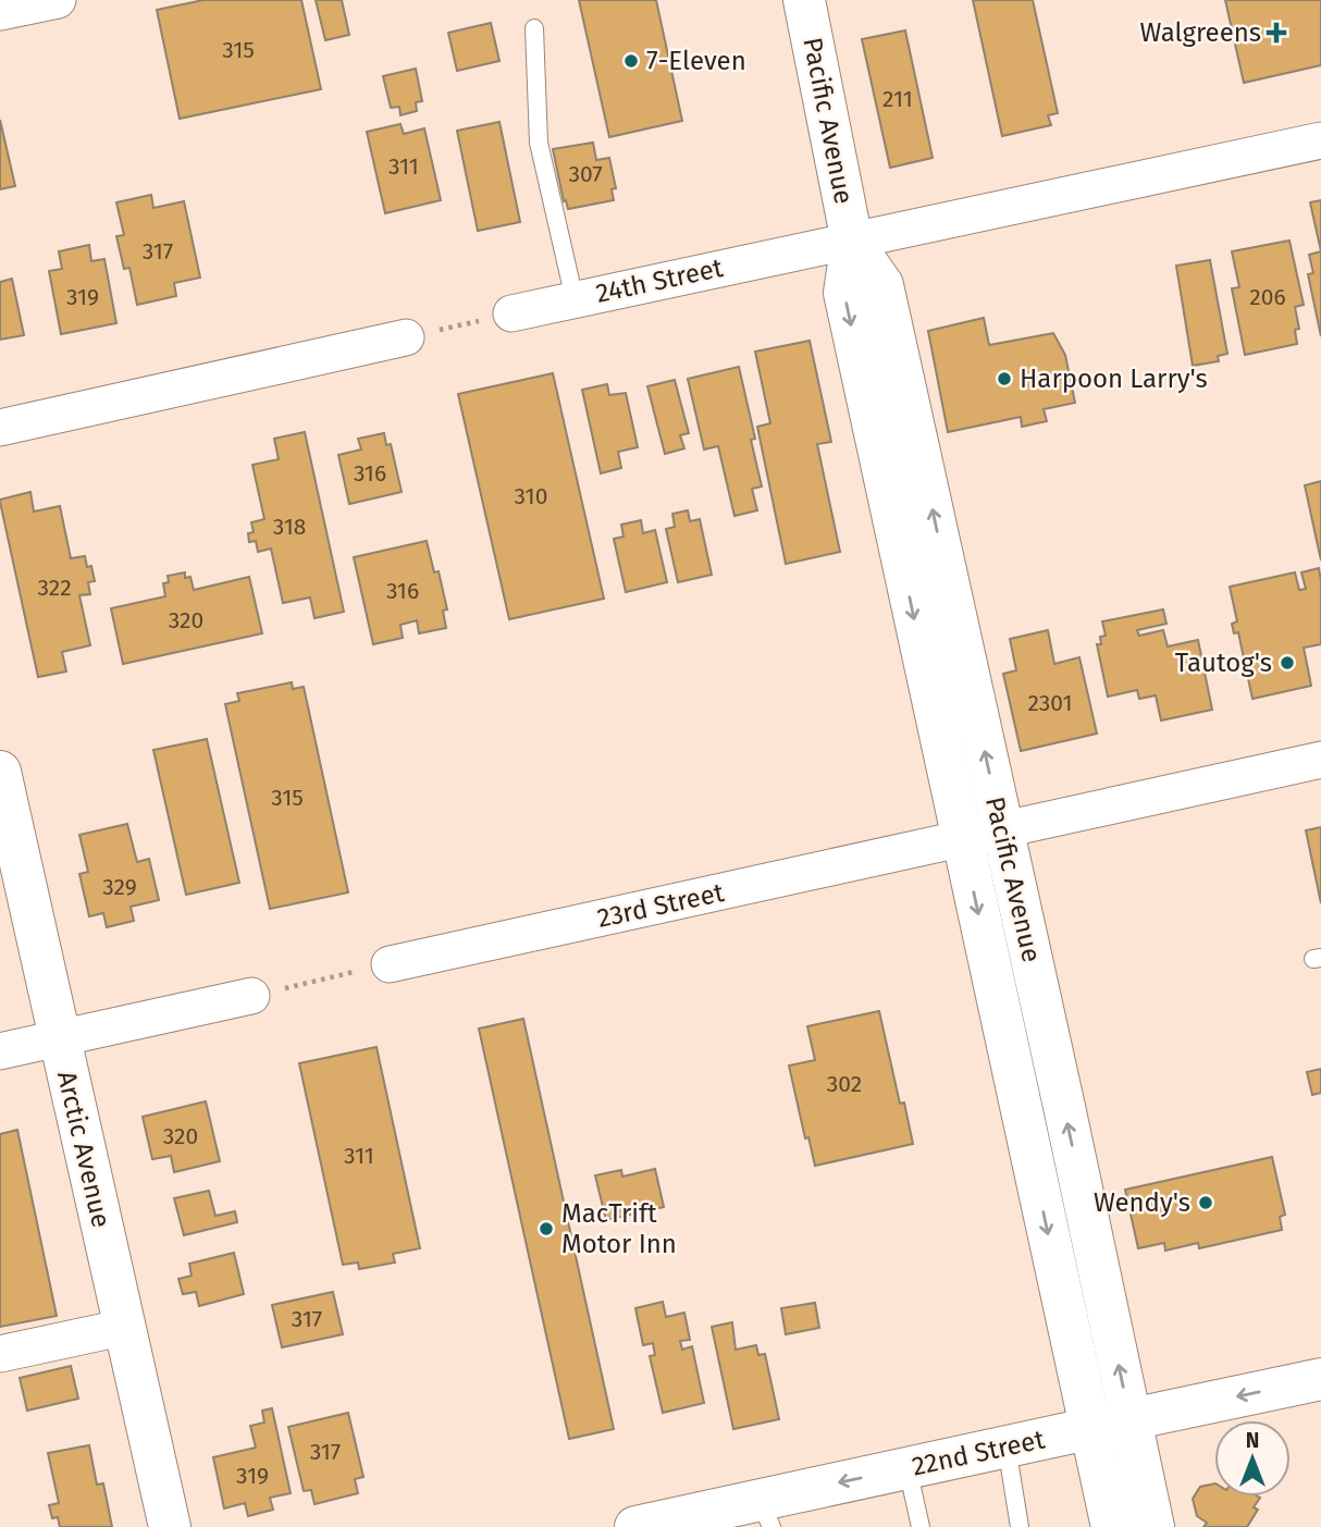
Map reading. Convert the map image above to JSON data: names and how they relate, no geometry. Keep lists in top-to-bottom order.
{
  "streets": {
    "main road": ["Pacific Avenue", "Arctic Avenue", "22nd Street"],
    "street": ["24th Street", "23rd Street"]
  },
  "crossings": [
    ["Pacific Avenue", "24th Street"],
    ["Pacific Avenue", "23rd Street"],
    ["Pacific Avenue", "22nd Street"]
  ],
  "one_way": ["22nd Street"],
  "places": {
    "health": ["Walgreens"],
    "other": [
      "7-Eleven",
      "Harpoon Larry's",
      "Tautog's",
      "Wendy's",
      "MacTrift Motor Inn"
    ]
  },
  "house_numbers": [
    "315",
    "211",
    "311",
    "307",
    "317",
    "319",
    "206",
    "316",
    "310",
    "318",
    "322",
    "316",
    "320",
    "2301",
    "315",
    "329",
    "302",
    "320",
    "311",
    "317",
    "317",
    "319"
  ],
  "north": "top"
}
